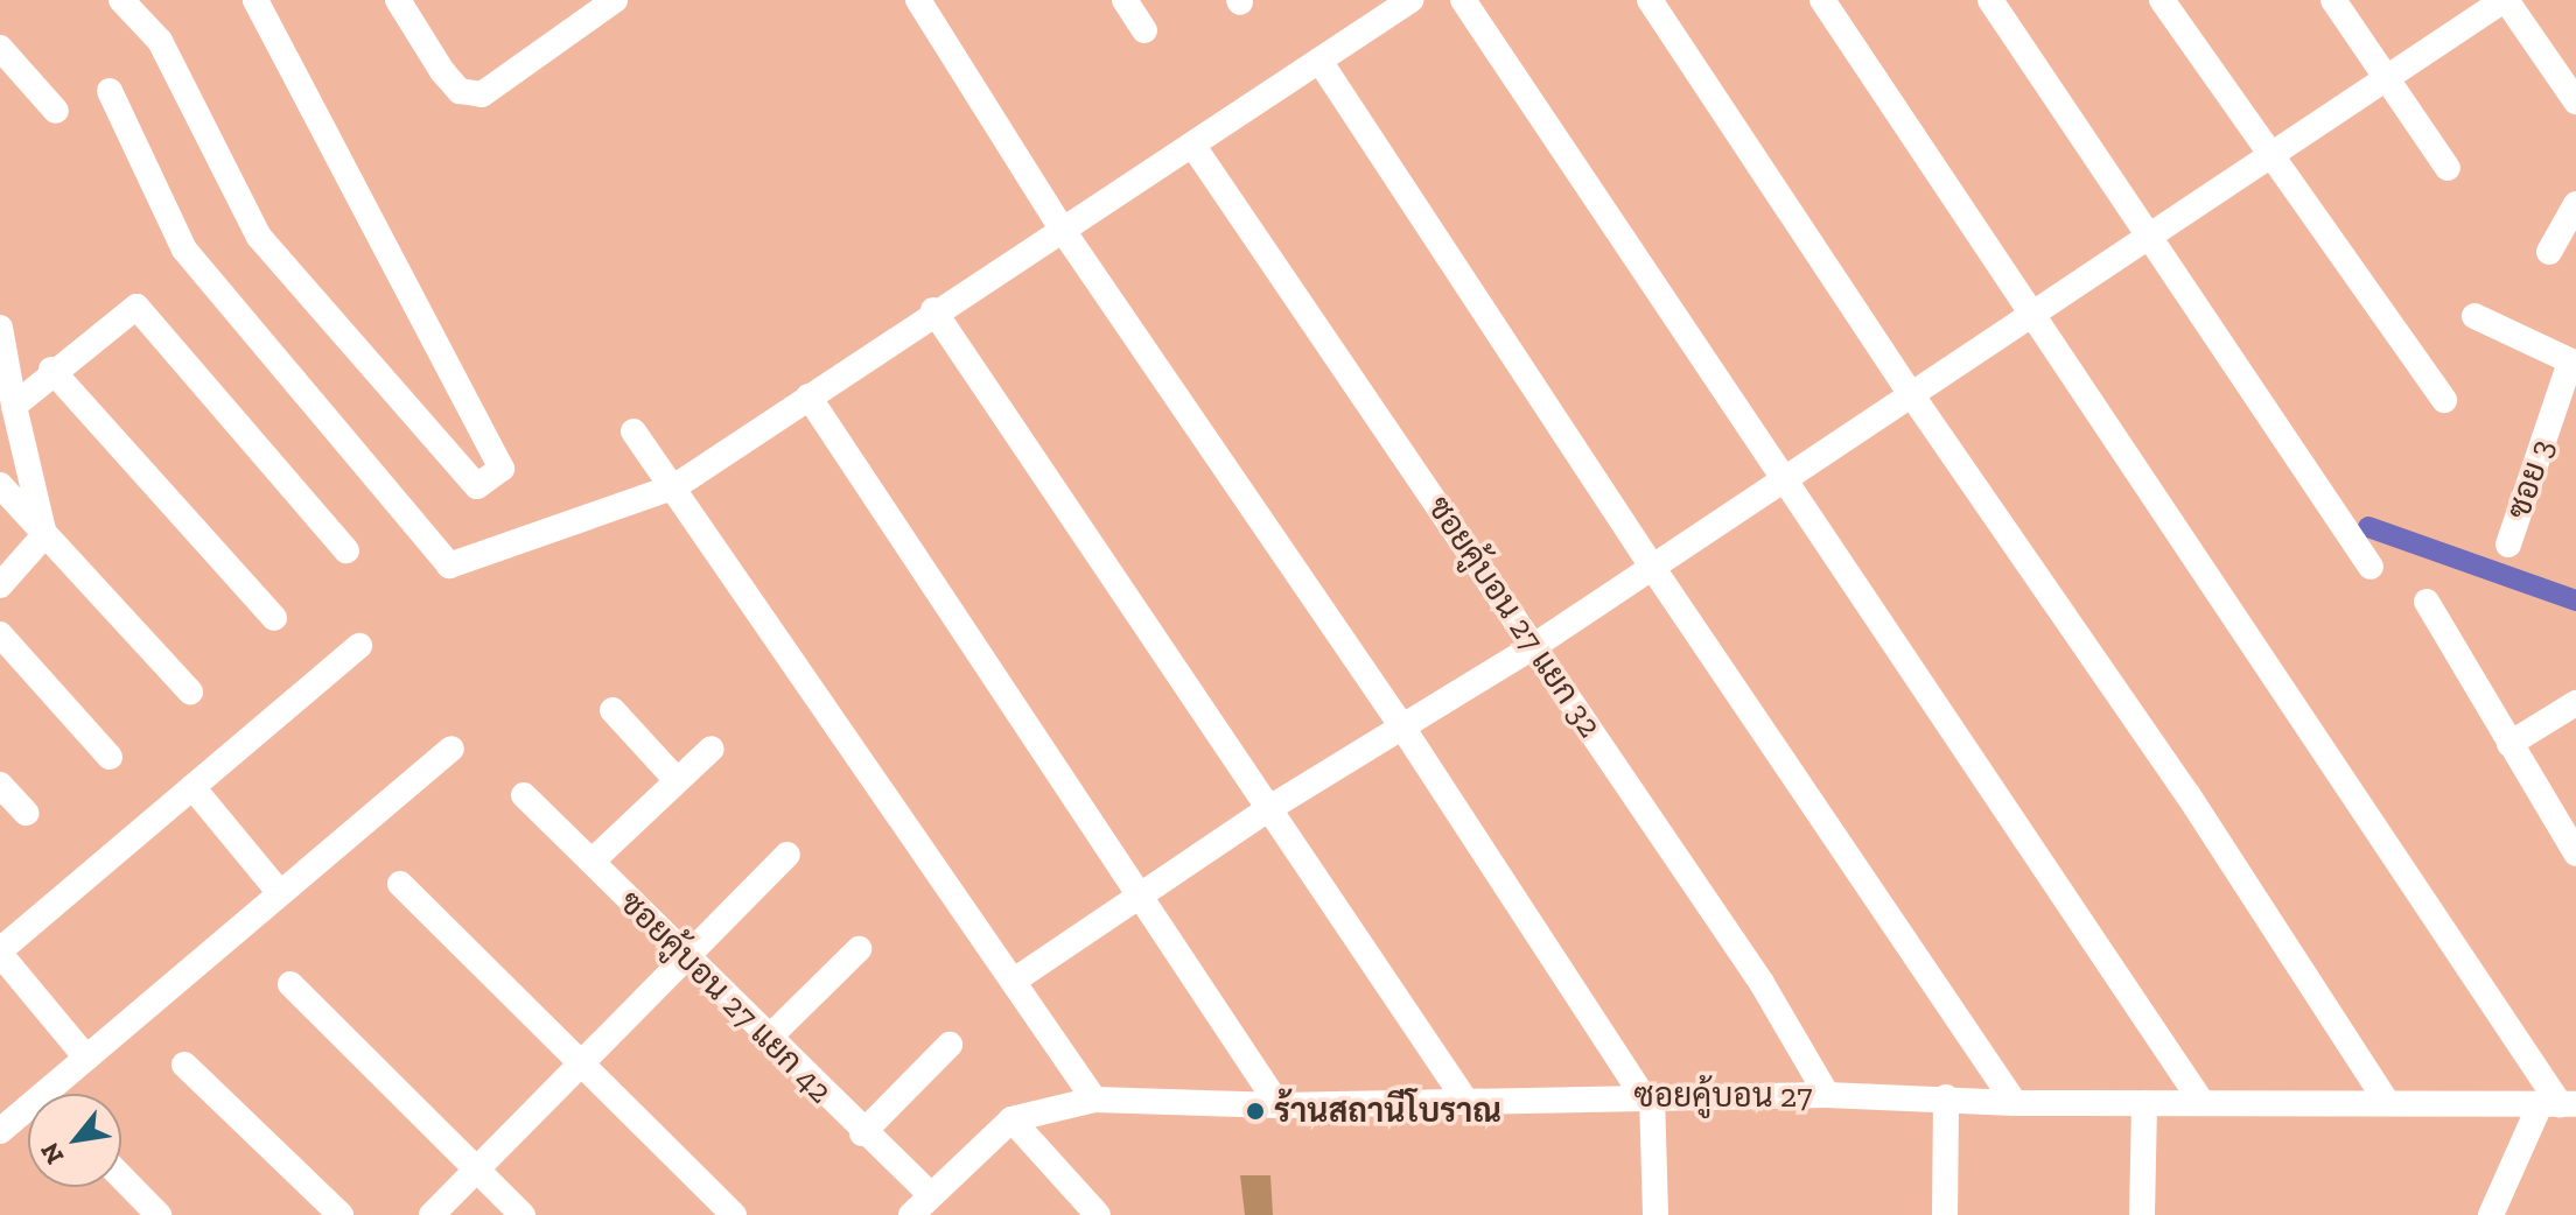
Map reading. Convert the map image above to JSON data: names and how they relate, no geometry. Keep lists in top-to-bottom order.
{
  "streets": {
    "street": [
      "ซอย 3",
      "ซอยคู้บอน 27 แยก 32",
      "ซอยคู้บอน 27 แยก 42",
      "ซอยคู้บอน 27"
    ]
  },
  "crossings": [
    ["ซอยคู้บอน 27 แยก 32", "ซอยคู้บอน 27"],
    ["ซอยคู้บอน 27 แยก 42", "ซอยคู้บอน 27"]
  ],
  "places": ["ร้านสถานีโบราณ"],
  "north": "bottom left"
}
